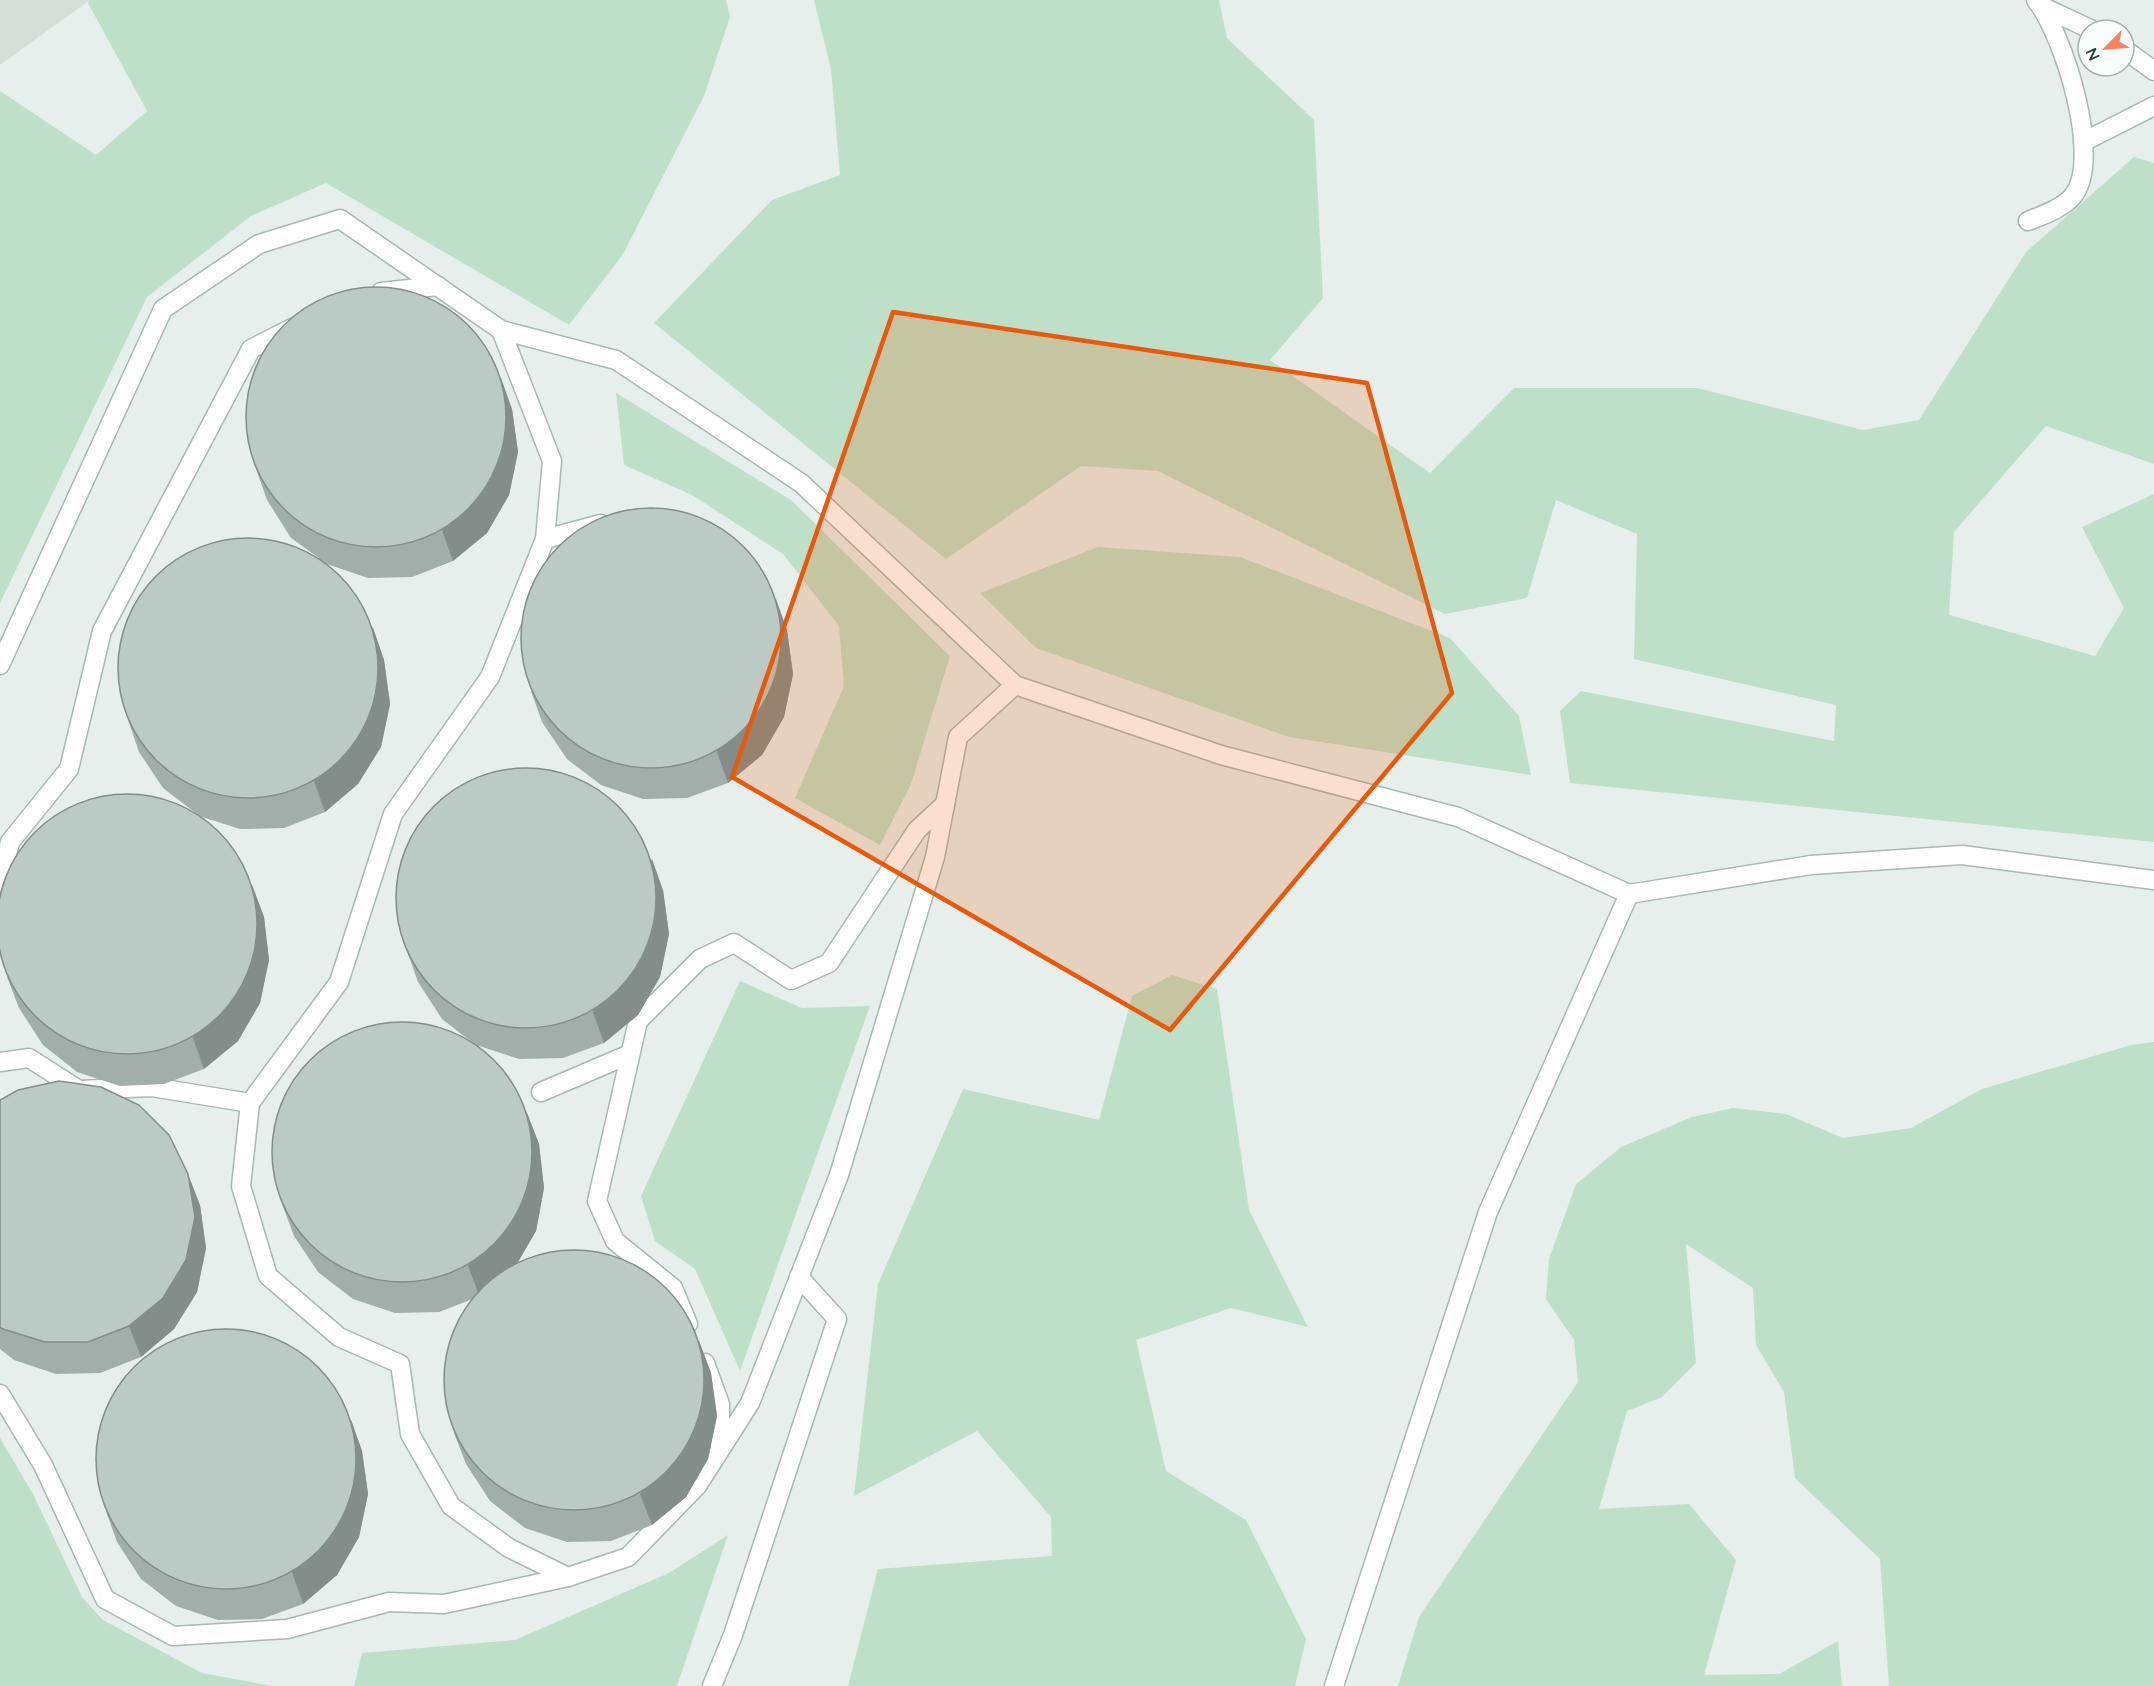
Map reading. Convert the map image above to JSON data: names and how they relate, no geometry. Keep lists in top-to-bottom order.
{
  "north": "bottom left"
}
